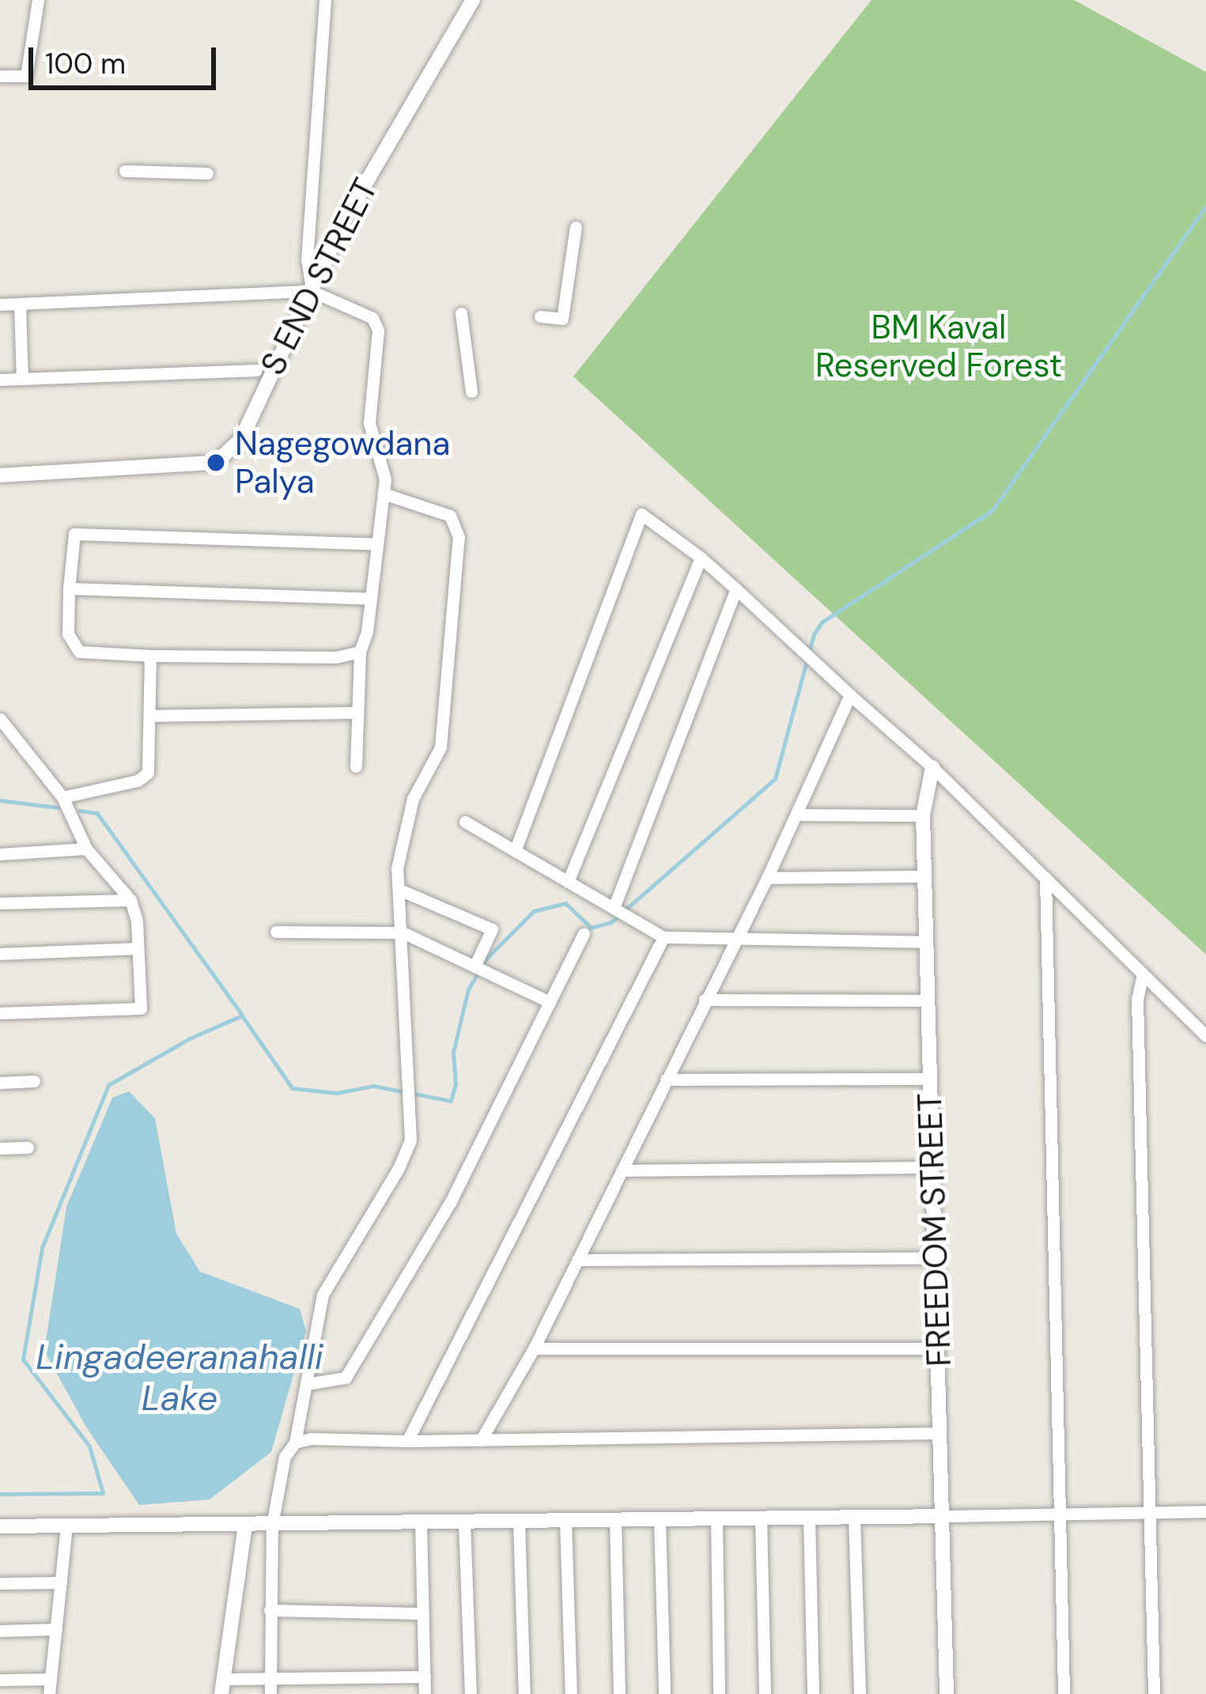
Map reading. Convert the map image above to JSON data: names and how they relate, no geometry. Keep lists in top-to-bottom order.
{
  "streets": {
    "street": ["S END STREET", "FREEDOM STREET"]
  },
  "water": ["Lingadeeranahalli Lake"],
  "parks": ["BM Kaval Reserved Forest"],
  "places": ["Nagegowdana Palya"],
  "scale_bar": "100 m"
}
